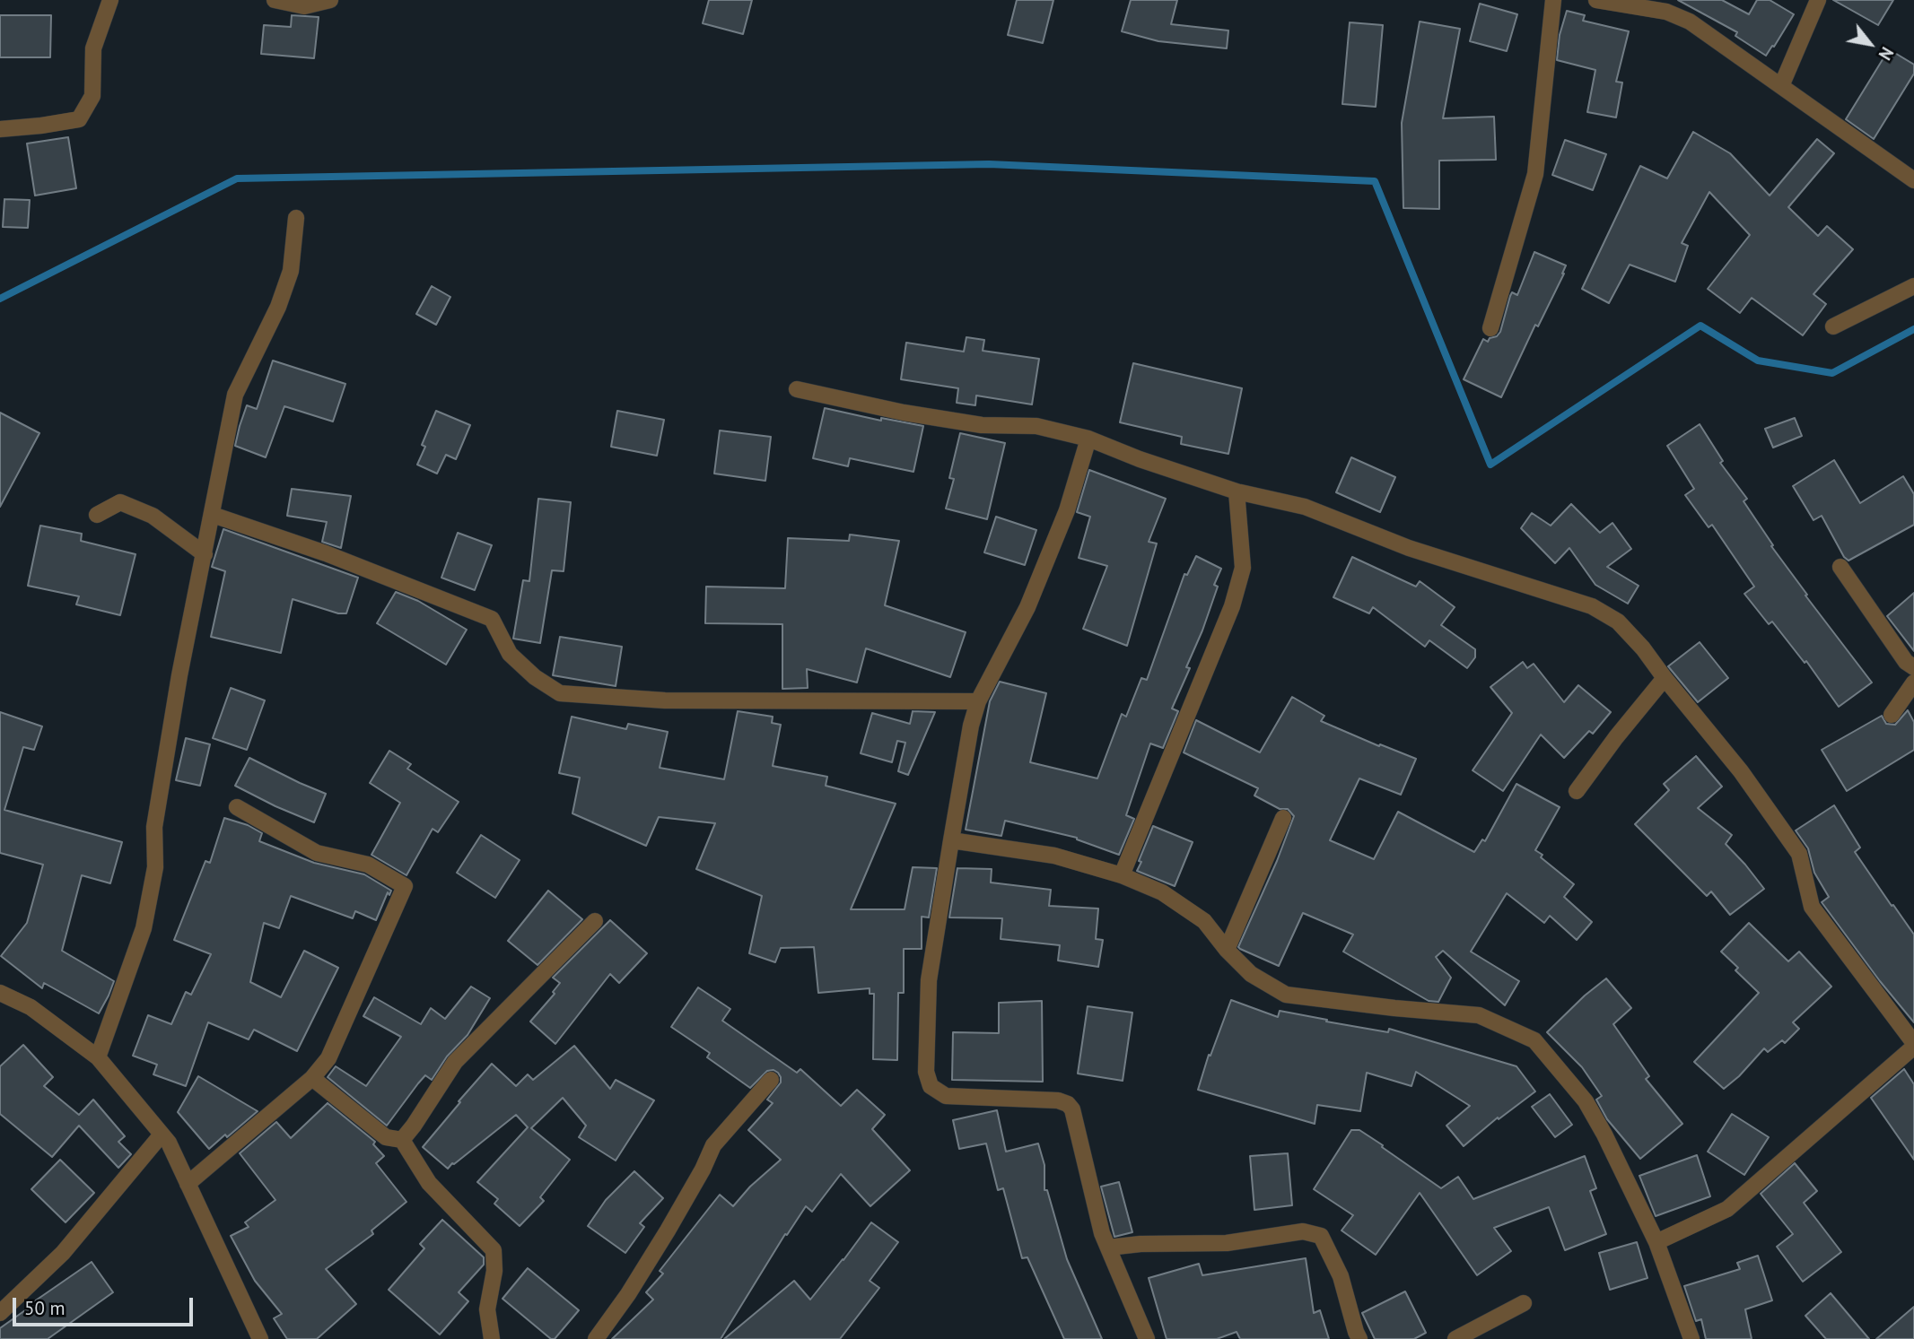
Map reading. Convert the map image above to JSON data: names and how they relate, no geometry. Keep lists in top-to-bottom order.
{
  "scale_bar": "50 m",
  "north": "bottom right"
}
